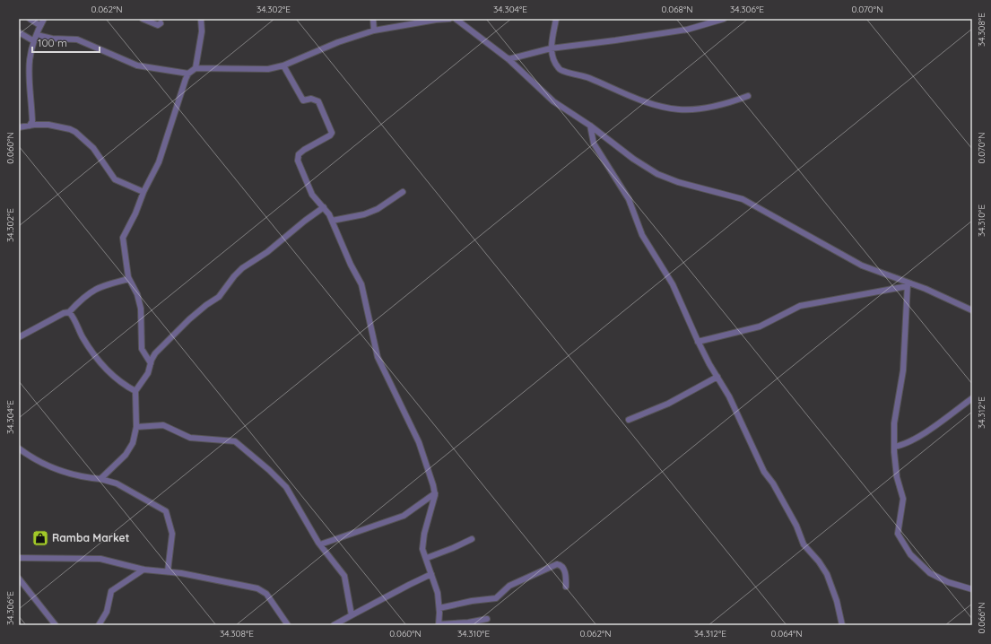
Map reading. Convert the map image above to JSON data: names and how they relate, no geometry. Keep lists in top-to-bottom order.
{
  "places": {
    "shop": ["Ramba Market"]
  },
  "scale_bar": "100 m",
  "coordinates": [
    "0.062°N",
    "34.302°E",
    "34.304°E",
    "0.068°N",
    "34.306°E",
    "0.070°N",
    "34.308°E",
    "0.060°N",
    "34.310°E",
    "34.312°E",
    "0.066°N",
    "0.064°N"
  ]
}
